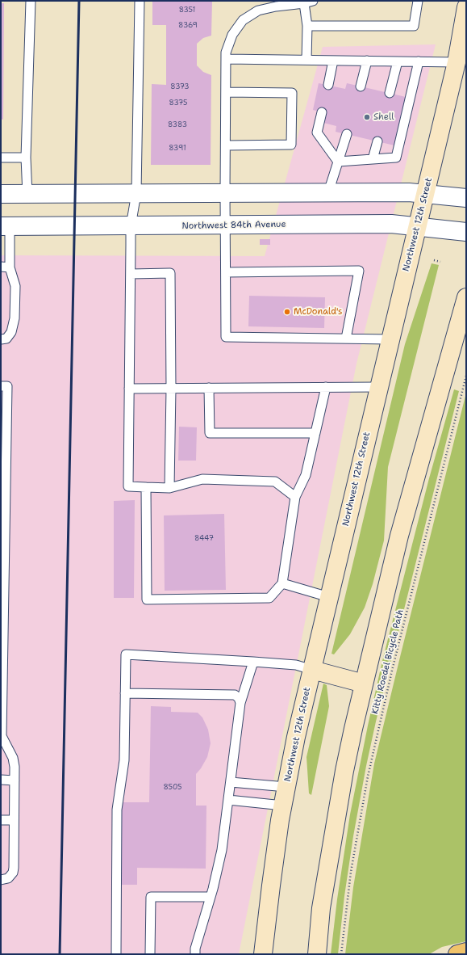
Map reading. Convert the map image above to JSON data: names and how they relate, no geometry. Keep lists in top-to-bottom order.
{
  "streets": {
    "main road": ["Northwest 12th Street"],
    "street": ["Northwest 84th Avenue"],
    "path": ["Kitty Roedel Bicycle Path"]
  },
  "crossings": [
    ["Northwest 12th Street", "Northwest 84th Avenue"]
  ],
  "places": ["Shell", "McDonald's"],
  "house_numbers": [
    "8351",
    "8369",
    "8373",
    "8375",
    "8383",
    "8391",
    "8447",
    "8505"
  ]
}
